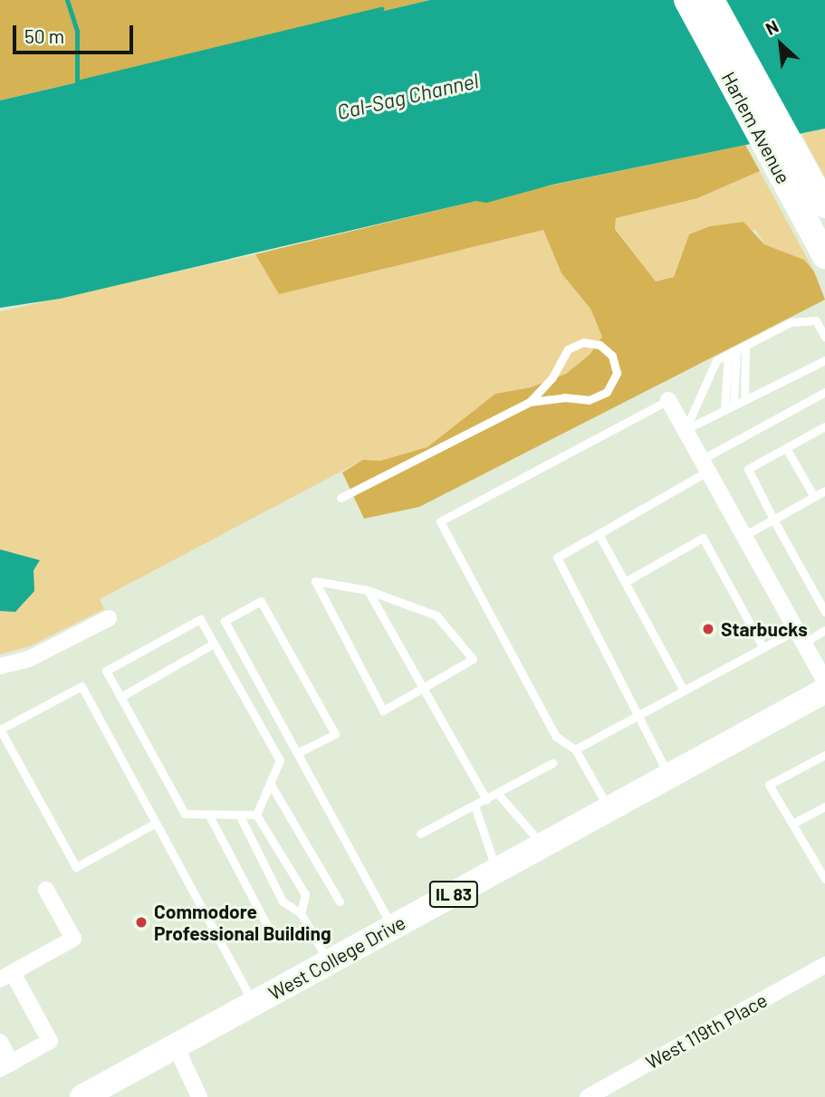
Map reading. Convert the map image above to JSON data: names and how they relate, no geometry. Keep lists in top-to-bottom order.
{
  "streets": {
    "main road": ["Harlem Avenue", "IL 83", "West College Drive"],
    "street": ["West 119th Place"]
  },
  "water": ["Cal-Sag Channel"],
  "places": ["Starbucks", "Commodore Professional Building"],
  "scale_bar": "50 m",
  "north": "top left"
}
